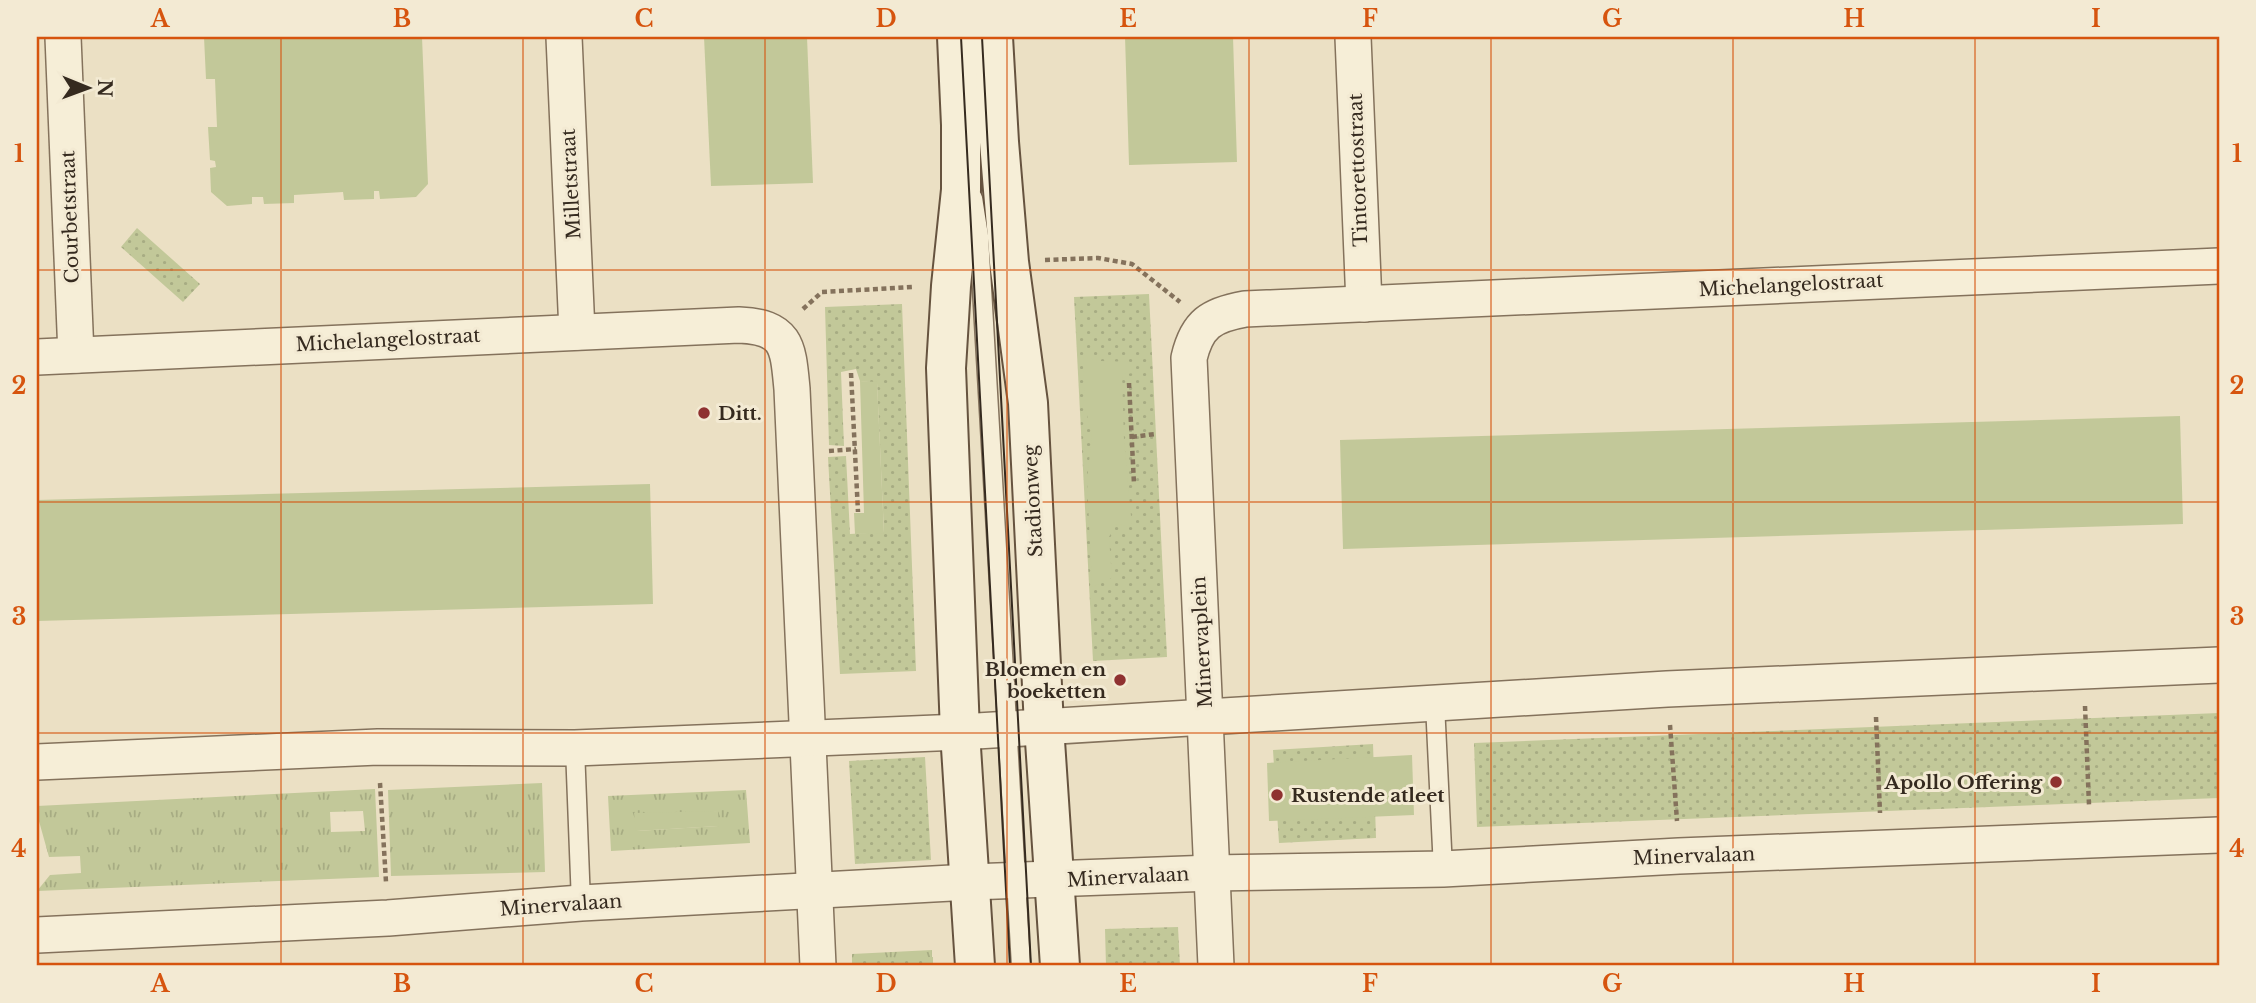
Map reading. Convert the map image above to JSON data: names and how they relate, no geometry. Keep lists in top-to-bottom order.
{
  "streets": {
    "main road": ["Stadionweg"],
    "street": [
      "Tintorettostraat",
      "Milletstraat",
      "Courbetstraat",
      "Michelangelostraat",
      "Minervaplein",
      "Minervalaan"
    ]
  },
  "crossings": [
    ["Tintorettostraat", "Michelangelostraat"],
    ["Milletstraat", "Michelangelostraat"],
    ["Courbetstraat", "Michelangelostraat"],
    ["Stadionweg", "Minervalaan"],
    ["Minervaplein", "Minervalaan"]
  ],
  "places": [
    "Ditt.",
    "Bloemen en boeketten",
    "Apollo Offering",
    "Rustende atleet"
  ],
  "north": "right",
  "grid": {
    "columns": [
      "A",
      "B",
      "C",
      "D",
      "E",
      "F",
      "G",
      "H",
      "I"
    ],
    "rows": [
      "1",
      "2",
      "3",
      "4"
    ]
  }
}
